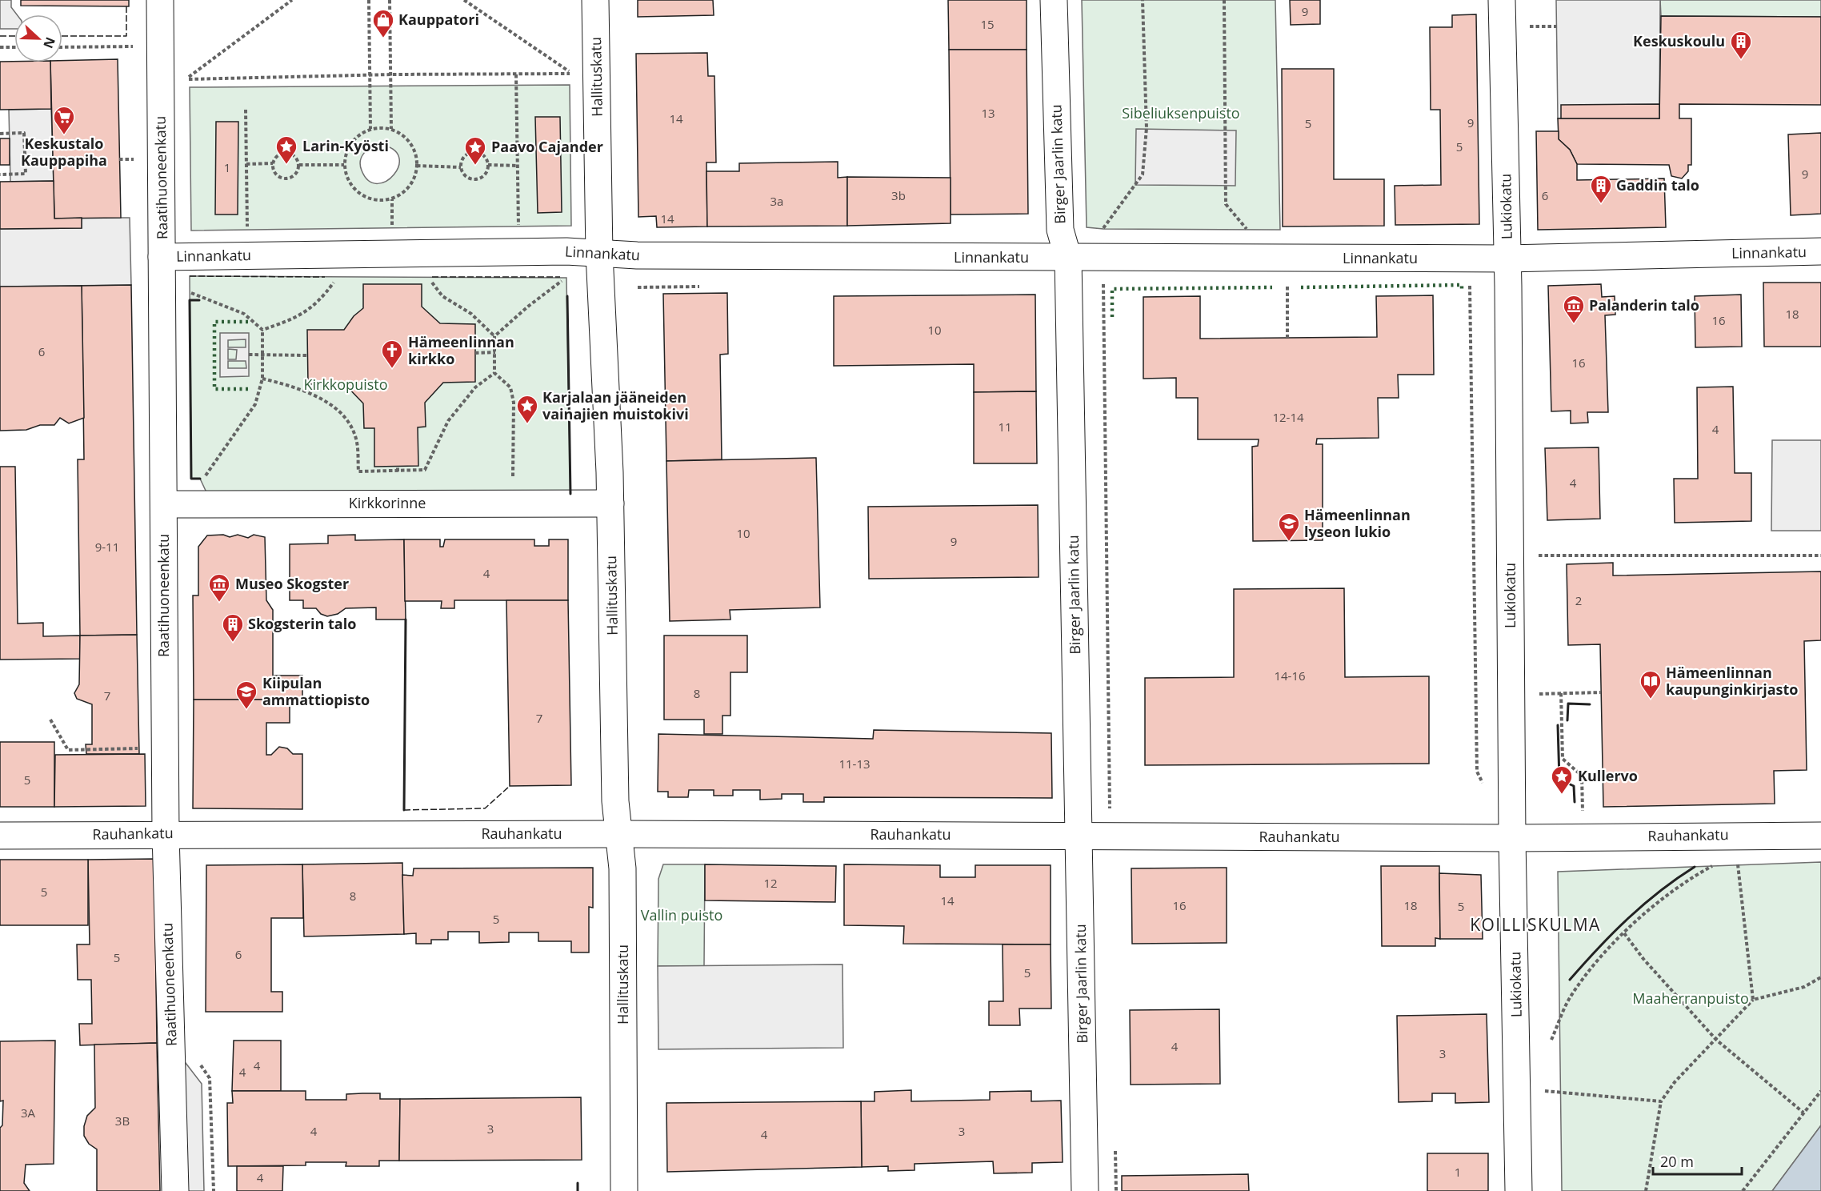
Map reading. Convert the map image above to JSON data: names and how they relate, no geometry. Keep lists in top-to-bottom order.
{
  "streets": {
    "street": [
      "Hallituskatu",
      "Birger Jaarlin katu",
      "Raatihuoneenkatu",
      "Lukiokatu",
      "Linnankatu",
      "Kirkkorinne",
      "Rauhankatu"
    ]
  },
  "crossings": [
    ["Hallituskatu", "Linnankatu"],
    ["Hallituskatu", "Kirkkorinne"],
    ["Hallituskatu", "Rauhankatu"],
    ["Birger Jaarlin katu", "Linnankatu"],
    ["Birger Jaarlin katu", "Rauhankatu"],
    ["Raatihuoneenkatu", "Linnankatu"],
    ["Raatihuoneenkatu", "Kirkkorinne"],
    ["Raatihuoneenkatu", "Rauhankatu"],
    ["Lukiokatu", "Linnankatu"],
    ["Lukiokatu", "Rauhankatu"]
  ],
  "districts": ["KOILLISKULMA"],
  "parks": [
    "Sibeliuksenpuisto",
    "Kirkkopuisto",
    "Vallin puisto",
    "Maaherranpuisto"
  ],
  "places": {
    "shop": ["Kauppatori"],
    "building": ["Keskuskoulu", "Gaddin talo", "Skogsterin talo"],
    "supermarket": ["Keskustalo Kauppapiha"],
    "place": [
      "Larin-Kyösti",
      "Paavo Cajander",
      "Karjalaan jääneiden vainajien muistokivi",
      "Kullervo"
    ],
    "museum": ["Palanderin talo", "Museo Skogster"],
    "church": ["Hämeenlinnan kirkko"],
    "school or university": ["Hämeenlinnan lyseon lukio", "Kiipulan ammattiopisto"],
    "library": ["Hämeenlinnan kaupunginkirjasto"]
  },
  "house_numbers": [
    "9",
    "15",
    "13",
    "14",
    "9",
    "5",
    "5",
    "1",
    "9",
    "3b",
    "6",
    "3a",
    "14",
    "18",
    "16",
    "10",
    "6",
    "16",
    "12-14",
    "11",
    "4",
    "4",
    "10",
    "9",
    "9-11",
    "4",
    "2",
    "14-16",
    "8",
    "7",
    "7",
    "11-13",
    "5",
    "12",
    "5",
    "8",
    "14",
    "16",
    "18",
    "5",
    "5",
    "6",
    "5",
    "5",
    "4",
    "3",
    "4",
    "4",
    "3A",
    "3B",
    "3",
    "4",
    "3",
    "4",
    "1",
    "4"
  ],
  "scale_bar": "20 m",
  "north": "right"
}
